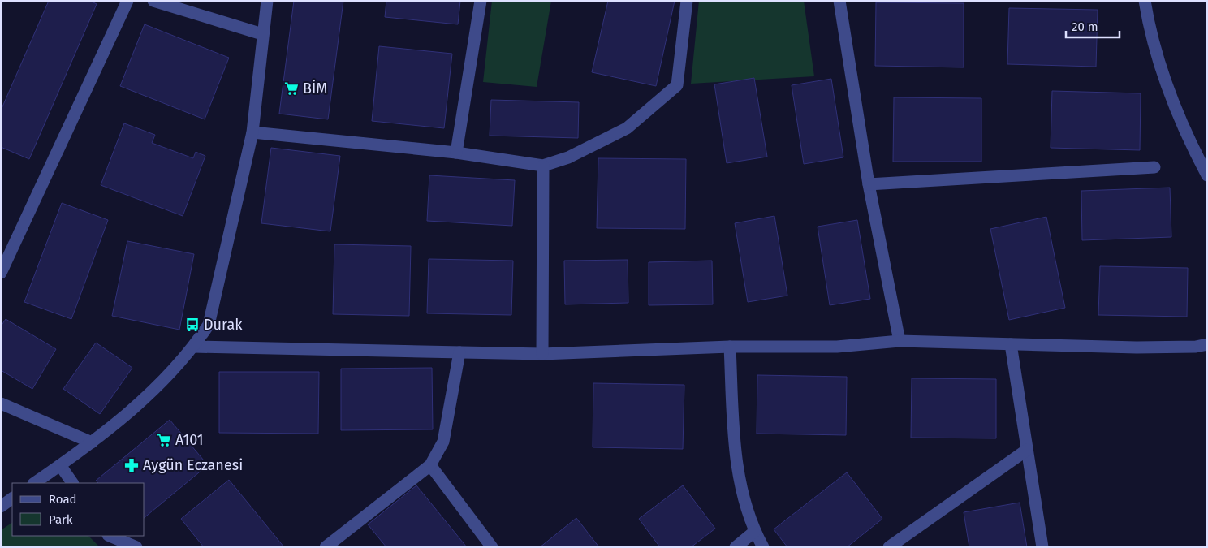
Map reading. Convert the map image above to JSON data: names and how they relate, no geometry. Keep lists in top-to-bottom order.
{
  "places": {
    "supermarket": ["BİM", "A101"],
    "bus stop": ["Durak"],
    "pharmacy": ["Aygün Eczanesi"]
  },
  "legend": ["Road", "Park"],
  "scale_bar": "20 m"
}
